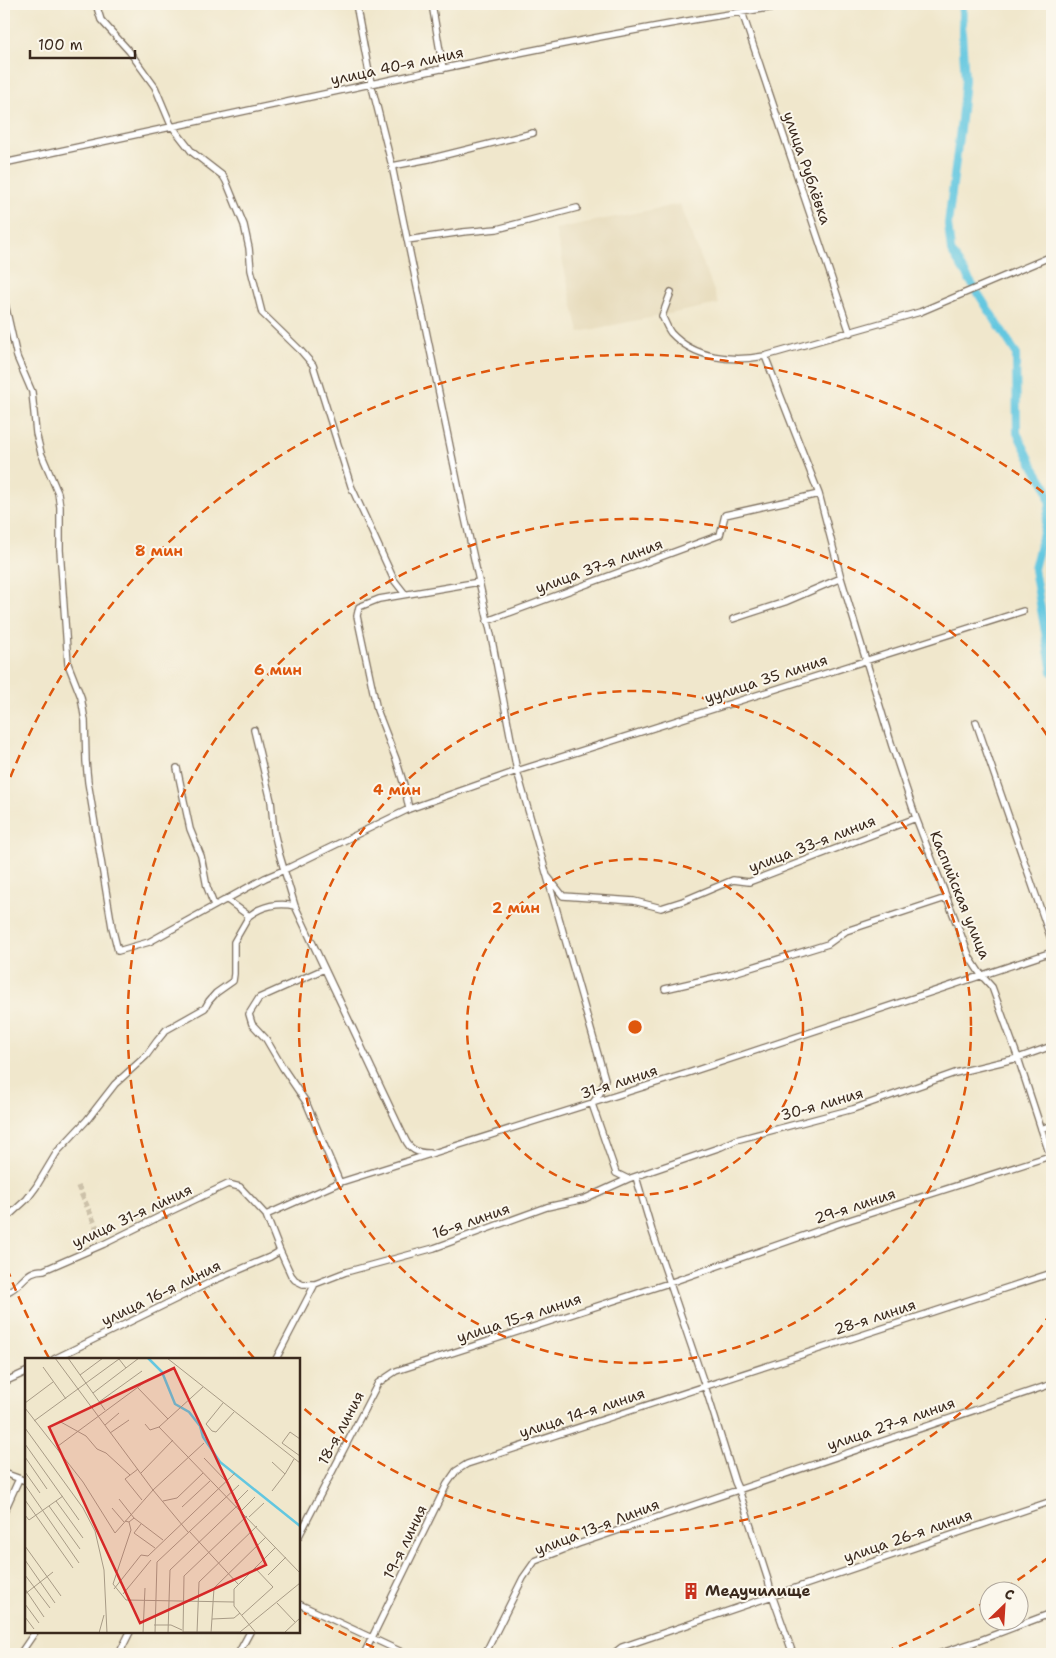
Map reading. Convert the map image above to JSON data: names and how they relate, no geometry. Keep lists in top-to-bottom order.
{
  "streets": {
    "street": [
      "улица 40-я линия",
      "улица Рублёвка",
      "улица 37-я линия",
      "уулица 35 линия",
      "улица 33-я линия",
      "Каспийская улица",
      "31-я линия",
      "30-я линия",
      "29-я линия",
      "улица 31-я линия",
      "16-я линия",
      "улица 16-я линия",
      "28-я линия",
      "улица 15-я линия",
      "улица 14-я линия",
      "улица 27-я линия",
      "18-я линия",
      "улица 13-я Линия",
      "улица 26-я линия",
      "19-я линия"
    ]
  },
  "crossings": [
    ["улица 40-я линия", "улица Рублёвка"],
    ["улица 37-я линия", "Каспийская улица"],
    ["уулица 35 линия", "Каспийская улица"],
    ["улица 33-я линия", "Каспийская улица"],
    ["Каспийская улица", "31-я линия"],
    ["Каспийская улица", "30-я линия"],
    ["Каспийская улица", "29-я линия"],
    ["31-я линия", "улица 31-я линия"],
    ["30-я линия", "16-я линия"],
    ["29-я линия", "улица 15-я линия"],
    ["28-я линия", "улица 14-я линия"],
    ["улица 15-я линия", "18-я линия"],
    ["улица 14-я линия", "19-я линия"],
    ["улица 27-я линия", "улица 13-я Линия"]
  ],
  "places": {
    "building": ["Медучилище"]
  },
  "scale_bar": "100 m",
  "north": "top right",
  "rings": [
    "8 мин",
    "6 мин",
    "4 мин",
    "2 мин"
  ]
}
